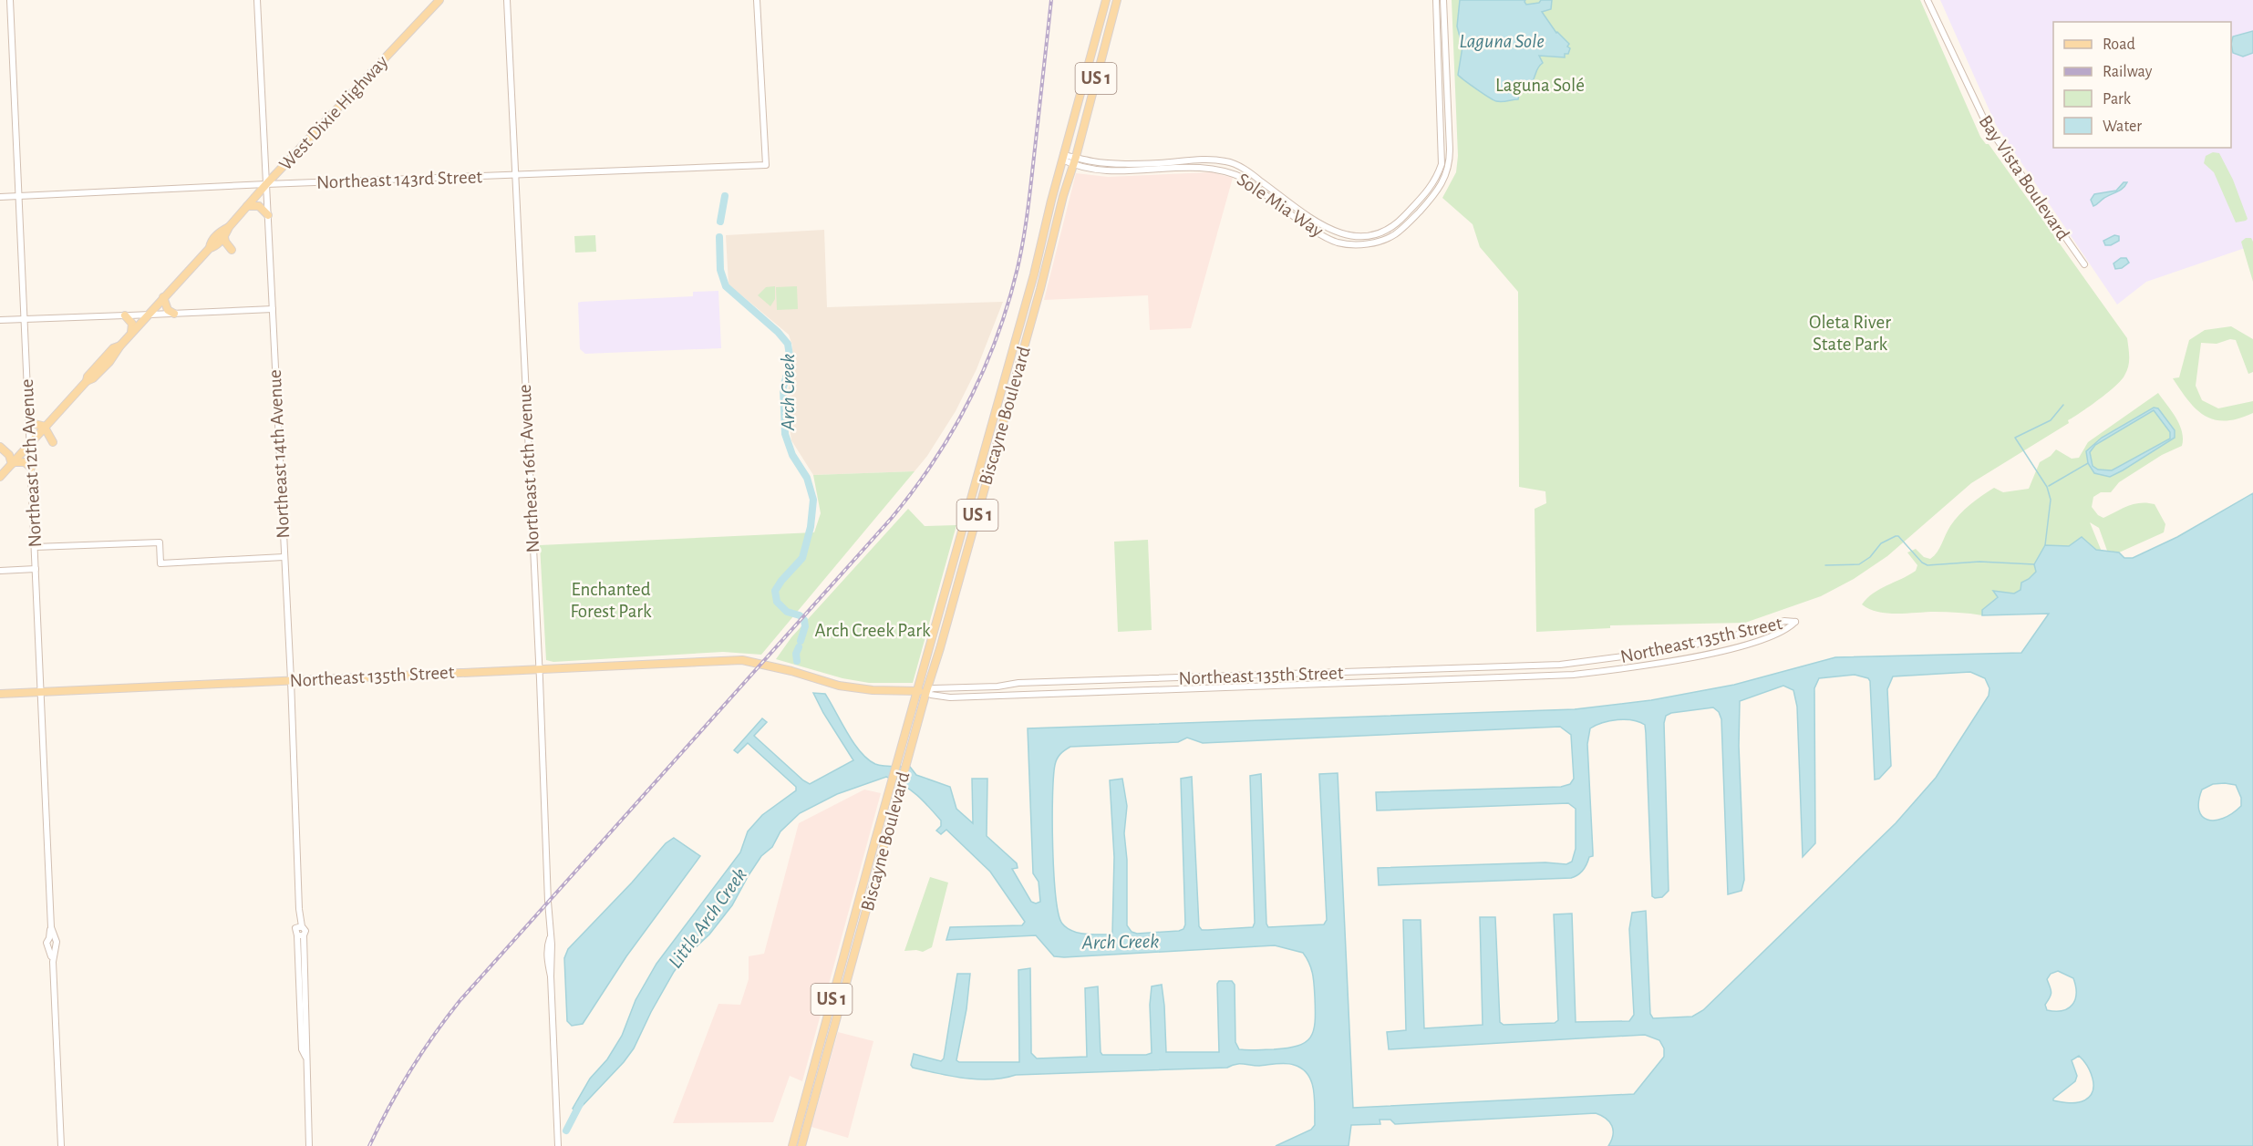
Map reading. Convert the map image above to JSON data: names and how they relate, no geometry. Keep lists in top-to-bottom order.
{
  "streets": {
    "main road": [
      "US 1",
      "West Dixie Highway",
      "Biscayne Boulevard",
      "Northeast 135th Street"
    ],
    "street": [
      "Bay Vista Boulevard",
      "Northeast 143rd Street",
      "Sole Mia Way",
      "Northeast 14th Avenue",
      "Northeast 12th Avenue",
      "Northeast 16th Avenue"
    ]
  },
  "crossings": [
    ["West Dixie Highway", "Northeast 143rd Street"],
    ["West Dixie Highway", "Northeast 14th Avenue"],
    ["West Dixie Highway", "Northeast 12th Avenue"],
    ["Northeast 143rd Street", "Northeast 14th Avenue"],
    ["Northeast 143rd Street", "Northeast 12th Avenue"],
    ["Northeast 143rd Street", "Northeast 16th Avenue"],
    ["Sole Mia Way", "Biscayne Boulevard"],
    ["Biscayne Boulevard", "Northeast 135th Street"],
    ["Northeast 14th Avenue", "Northeast 135th Street"],
    ["Northeast 12th Avenue", "Northeast 135th Street"],
    ["Northeast 16th Avenue", "Northeast 135th Street"]
  ],
  "water": ["Laguna Sole", "Arch Creek", "Little Arch Creek"],
  "parks": [
    "Laguna Solé",
    "Oleta River State Park",
    "Enchanted Forest Park",
    "Arch Creek Park"
  ],
  "legend": [
    "Road",
    "Railway",
    "Park",
    "Water"
  ]
}
